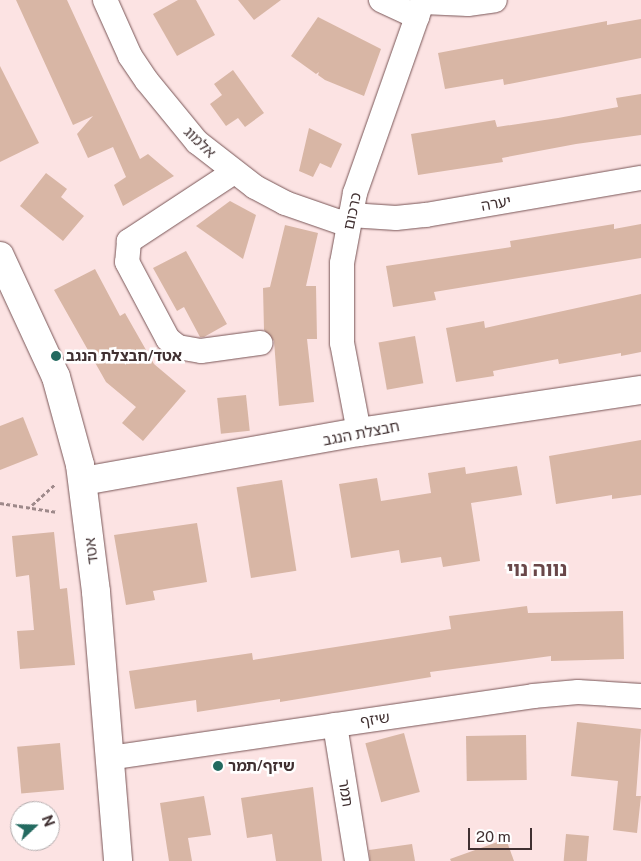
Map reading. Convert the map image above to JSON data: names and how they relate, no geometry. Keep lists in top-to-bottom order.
{
  "streets": {
    "street": [
      "אלמוג",
      "יערה",
      "כרכום",
      "חבצלת הנגב",
      "אטד",
      "שיזף",
      "תמר"
    ]
  },
  "crossings": [
    ["אלמוג", "יערה"],
    ["אלמוג", "כרכום"],
    ["יערה", "כרכום"],
    ["כרכום", "חבצלת הנגב"],
    ["חבצלת הנגב", "אטד"],
    ["אטד", "שיזף"],
    ["שיזף", "תמר"]
  ],
  "districts": ["נווה נוי"],
  "places": ["אטד/חבצלת הנגב", "שיזף/תמר"],
  "scale_bar": "20 m",
  "north": "right"
}
